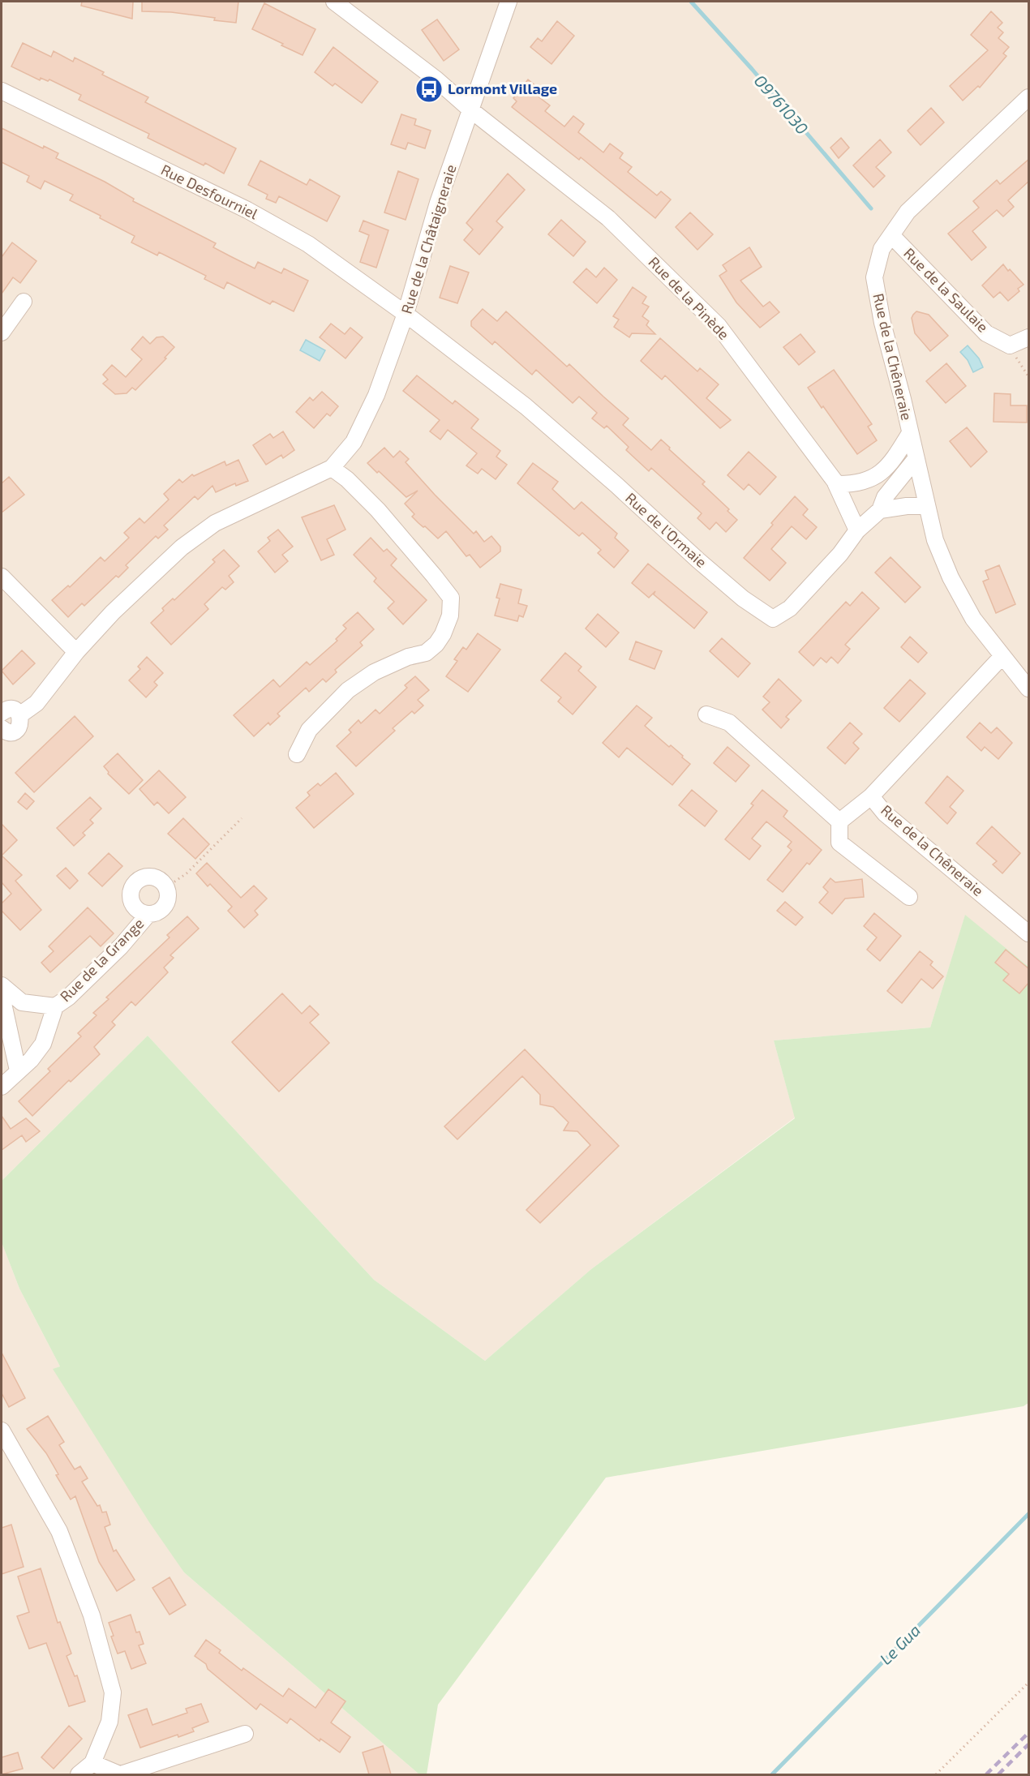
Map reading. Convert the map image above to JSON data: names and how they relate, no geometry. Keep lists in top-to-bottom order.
{
  "streets": {
    "street": [
      "Rue Desfourniel",
      "Rue de la Châtaigneraie",
      "Rue de la Saulaie",
      "Rue de la Pinède",
      "Rue de la Chêneraie",
      "Rue de l'Ormaie",
      "Rue de la Grange"
    ]
  },
  "crossings": [
    ["Rue Desfourniel", "Rue de la Châtaigneraie"],
    ["Rue Desfourniel", "Rue de l'Ormaie"],
    ["Rue de la Châtaigneraie", "Rue de la Pinède"],
    ["Rue de la Châtaigneraie", "Rue de l'Ormaie"],
    ["Rue de la Saulaie", "Rue de la Chêneraie"],
    ["Rue de la Pinède", "Rue de l'Ormaie"]
  ],
  "water": ["O9761030", "Le Gua"],
  "places": {
    "bus stop": ["Lormont Village"]
  }
}
